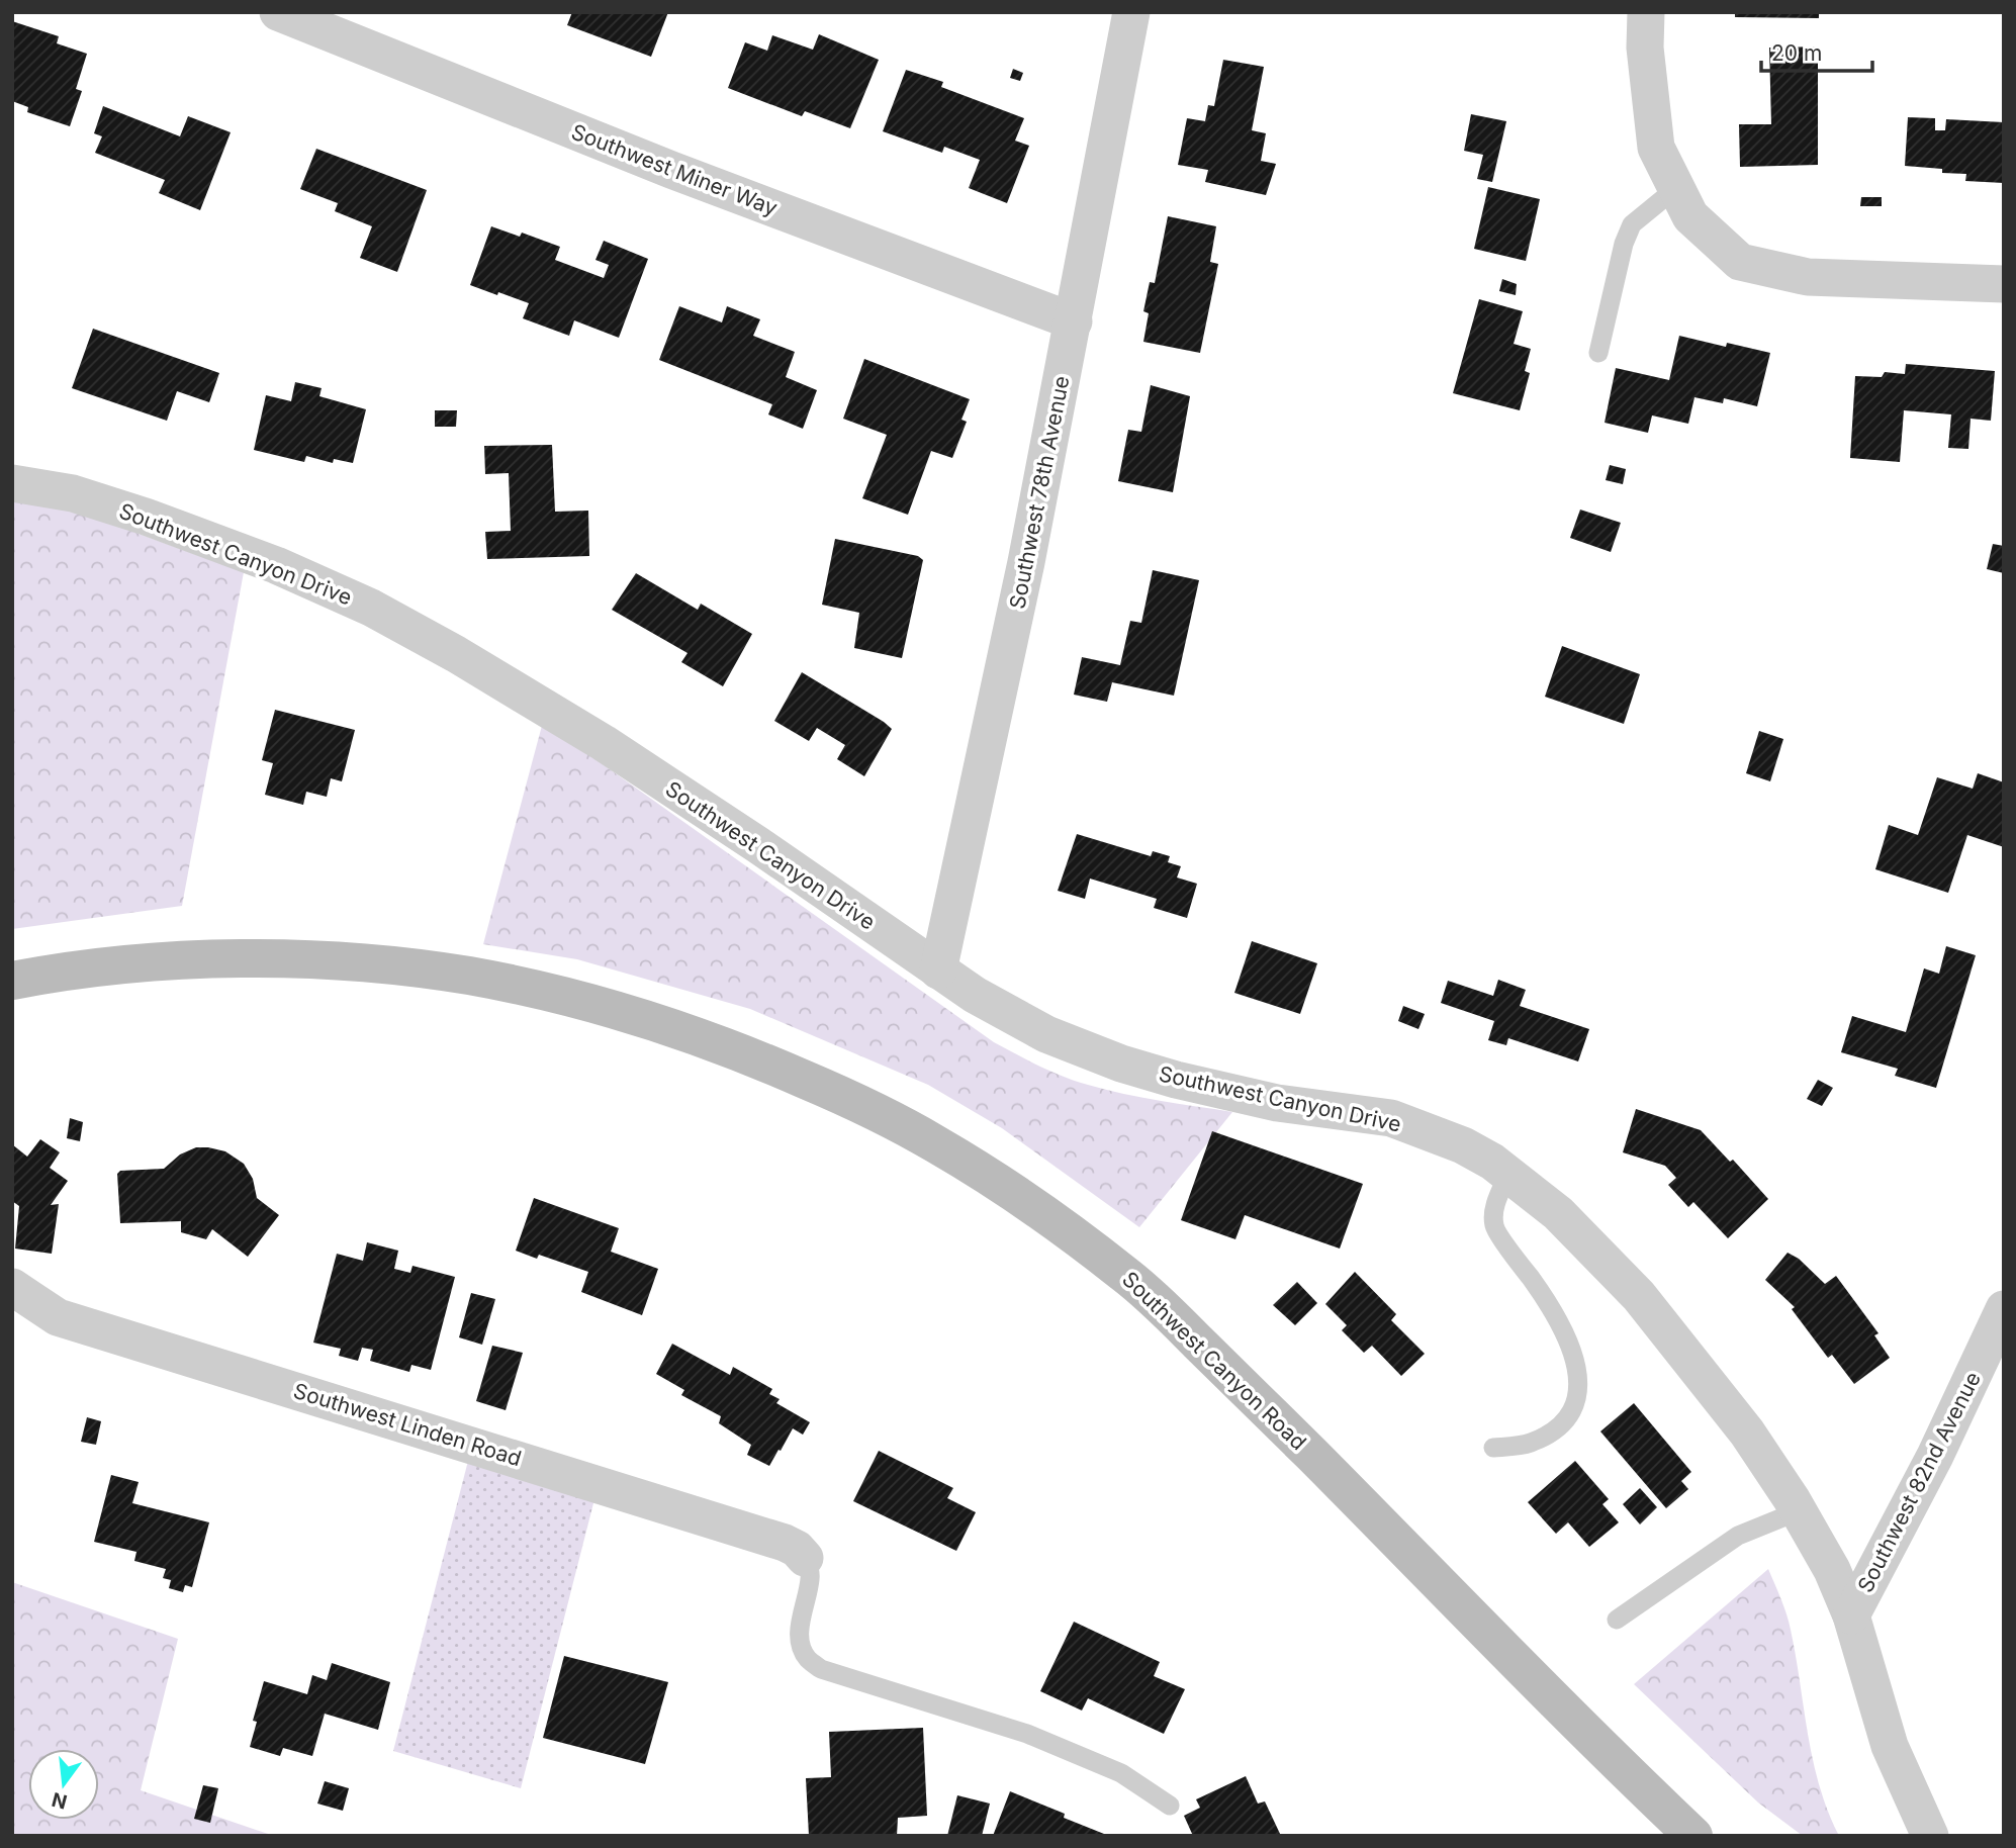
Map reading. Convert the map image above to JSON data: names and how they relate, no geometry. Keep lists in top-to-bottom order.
{
  "streets": {
    "main road": ["Southwest Canyon Road"],
    "street": [
      "Southwest Miner Way",
      "Southwest 78th Avenue",
      "Southwest Canyon Drive",
      "Southwest Linden Road",
      "Southwest 82nd Avenue"
    ]
  },
  "crossings": [
    ["Southwest Miner Way", "Southwest 78th Avenue"],
    ["Southwest 78th Avenue", "Southwest Canyon Drive"],
    ["Southwest Canyon Drive", "Southwest 82nd Avenue"]
  ],
  "scale_bar": "20 m",
  "north": "bottom"
}
